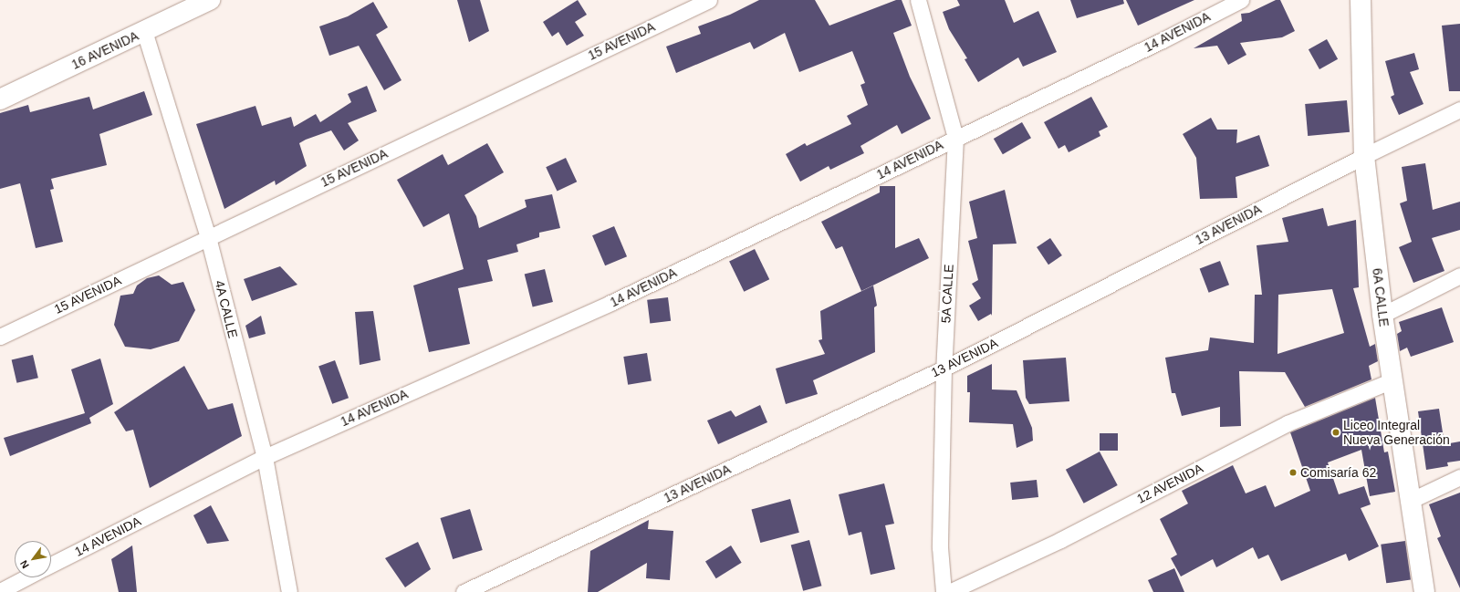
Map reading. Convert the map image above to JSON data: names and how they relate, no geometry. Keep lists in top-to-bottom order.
{
  "streets": {
    "main road": ["16 AVENIDA", "6A CALLE"],
    "street": [
      "14 AVENIDA",
      "15 AVENIDA",
      "13 AVENIDA",
      "5A CALLE",
      "4A CALLE",
      "12 AVENIDA"
    ]
  },
  "crossings": [
    ["14 AVENIDA", "5A CALLE"],
    ["14 AVENIDA", "4A CALLE"],
    ["15 AVENIDA", "4A CALLE"],
    ["16 AVENIDA", "4A CALLE"],
    ["13 AVENIDA", "5A CALLE"],
    ["13 AVENIDA", "6A CALLE"],
    ["6A CALLE", "12 AVENIDA"]
  ],
  "places": ["Liceo Integral Nueva Generación", "Comisaría 62"],
  "north": "bottom left"
}
